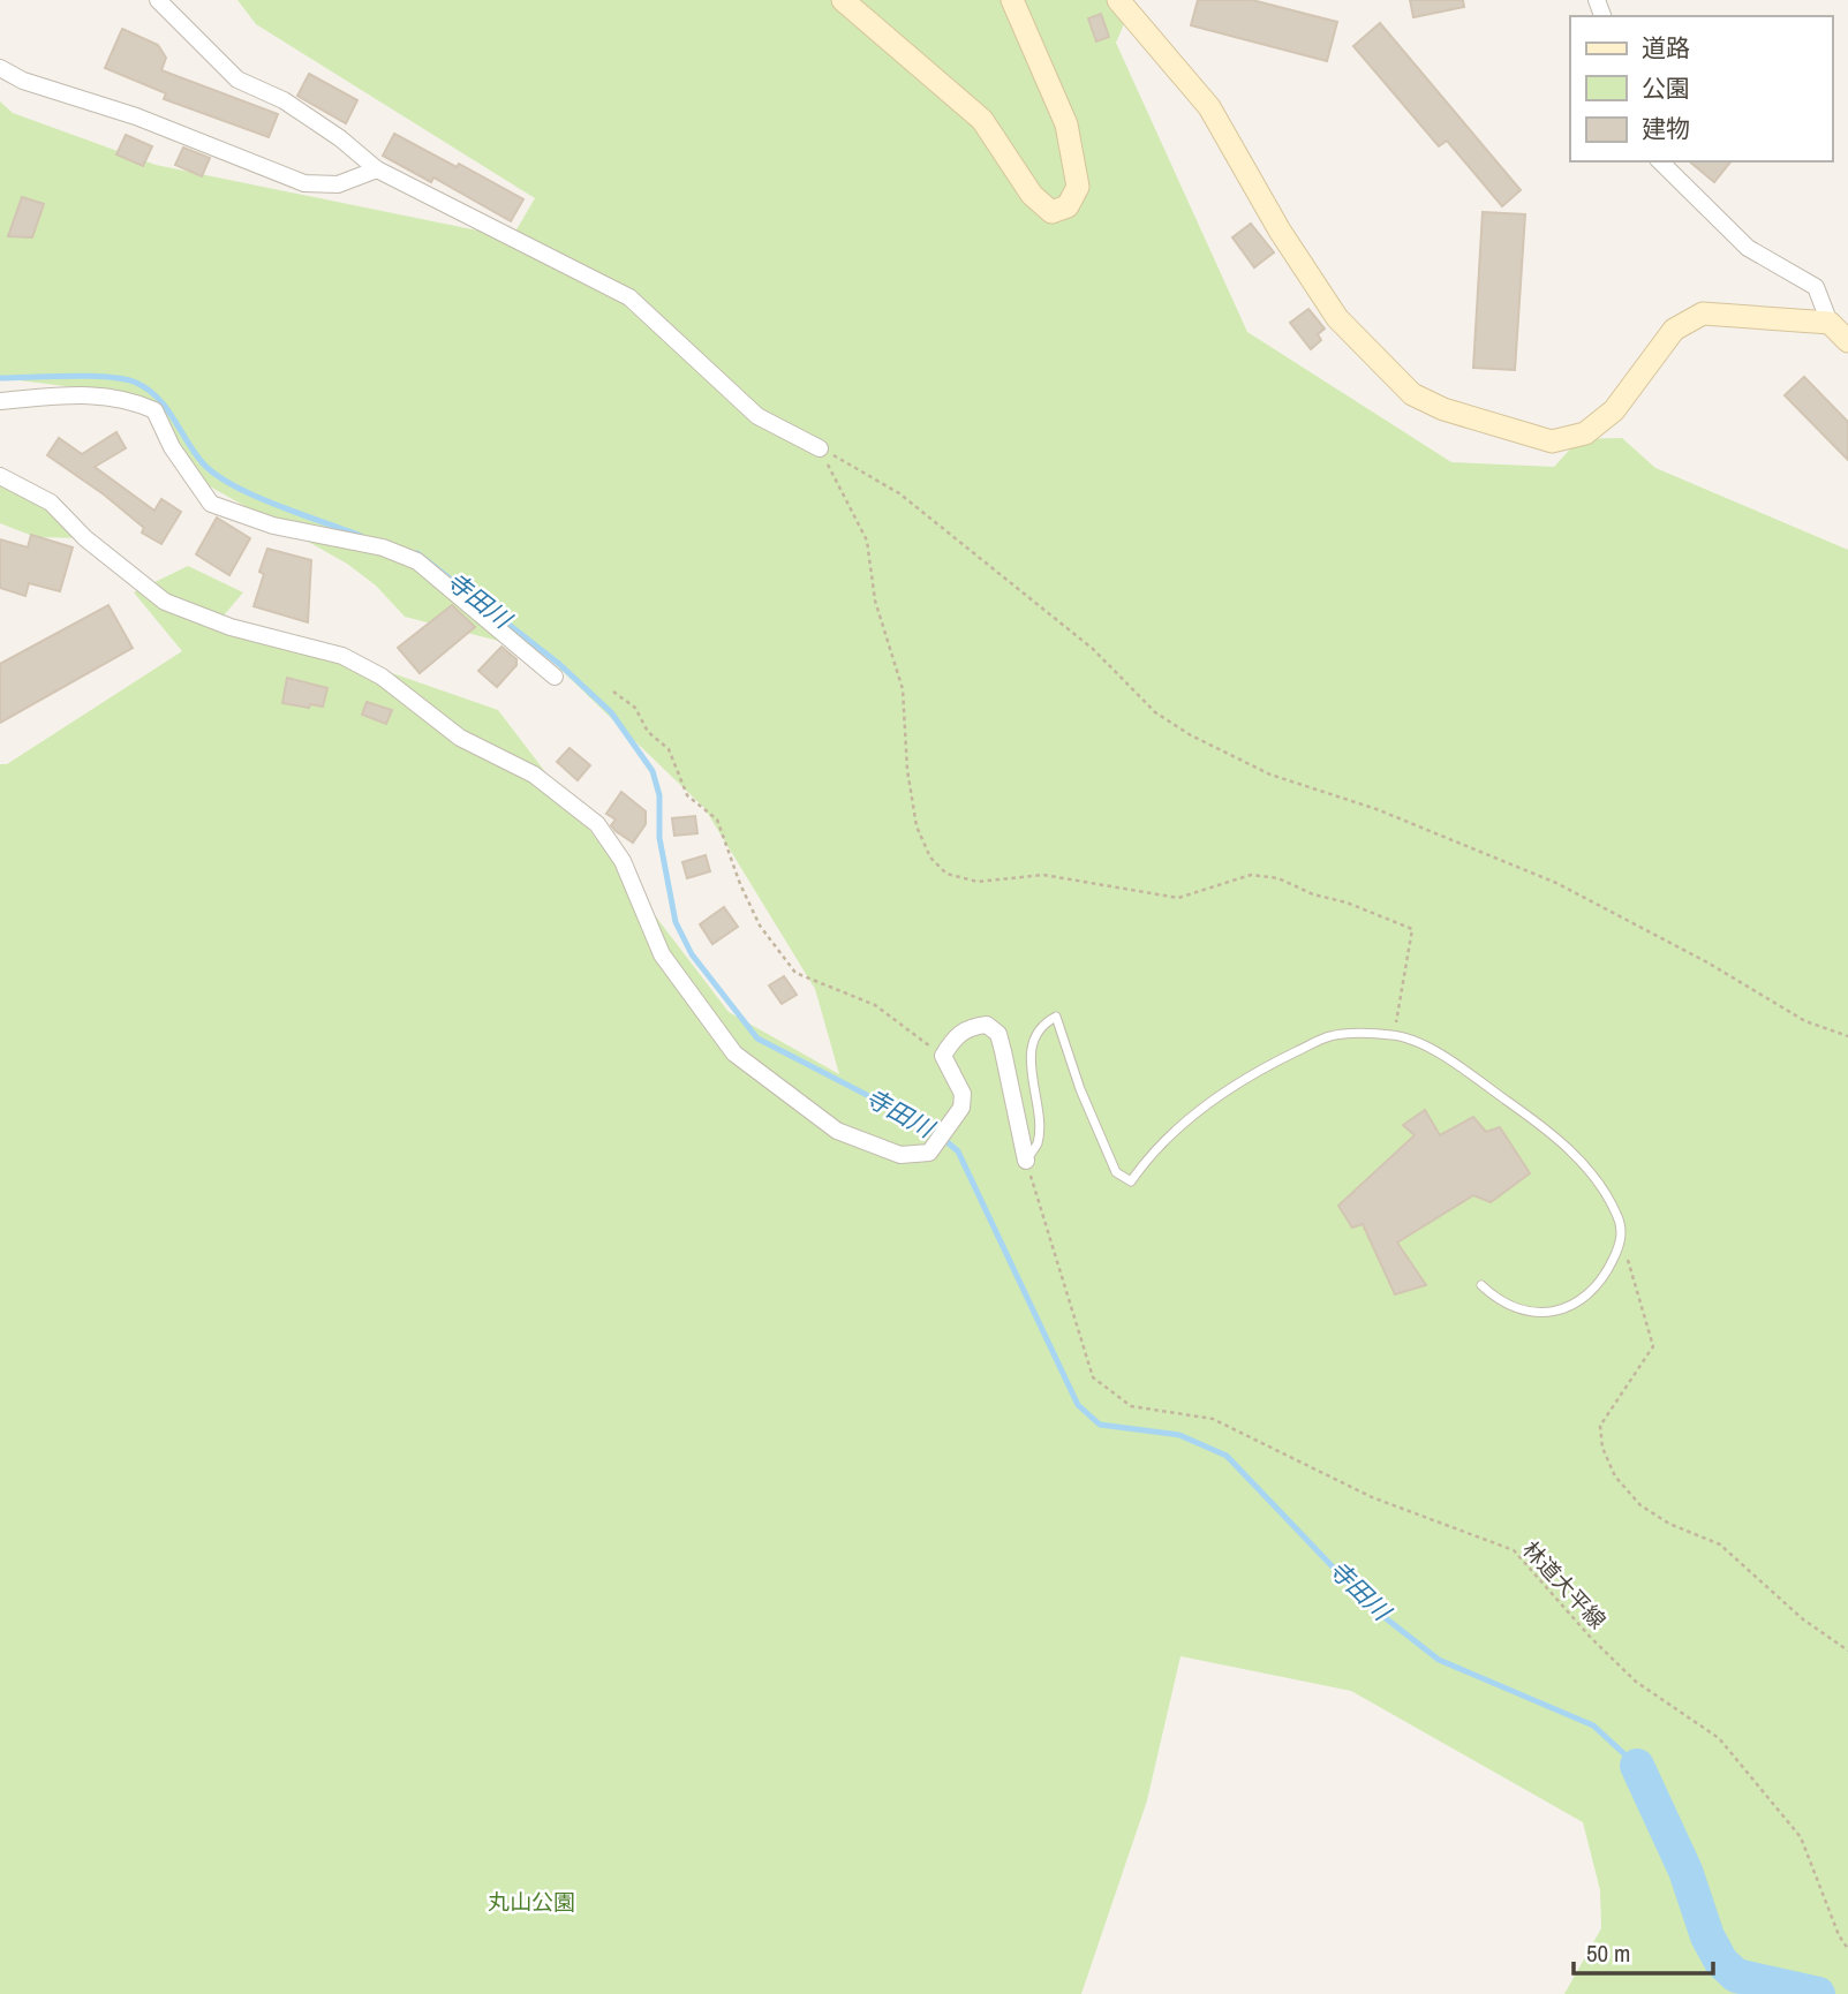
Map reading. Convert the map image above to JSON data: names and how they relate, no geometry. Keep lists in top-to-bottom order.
{
  "streets": {
    "path": ["林道大平線"]
  },
  "water": ["寺田川"],
  "parks": ["丸山公園"],
  "legend": ["道路", "公園", "建物"],
  "scale_bar": "50 m"
}
